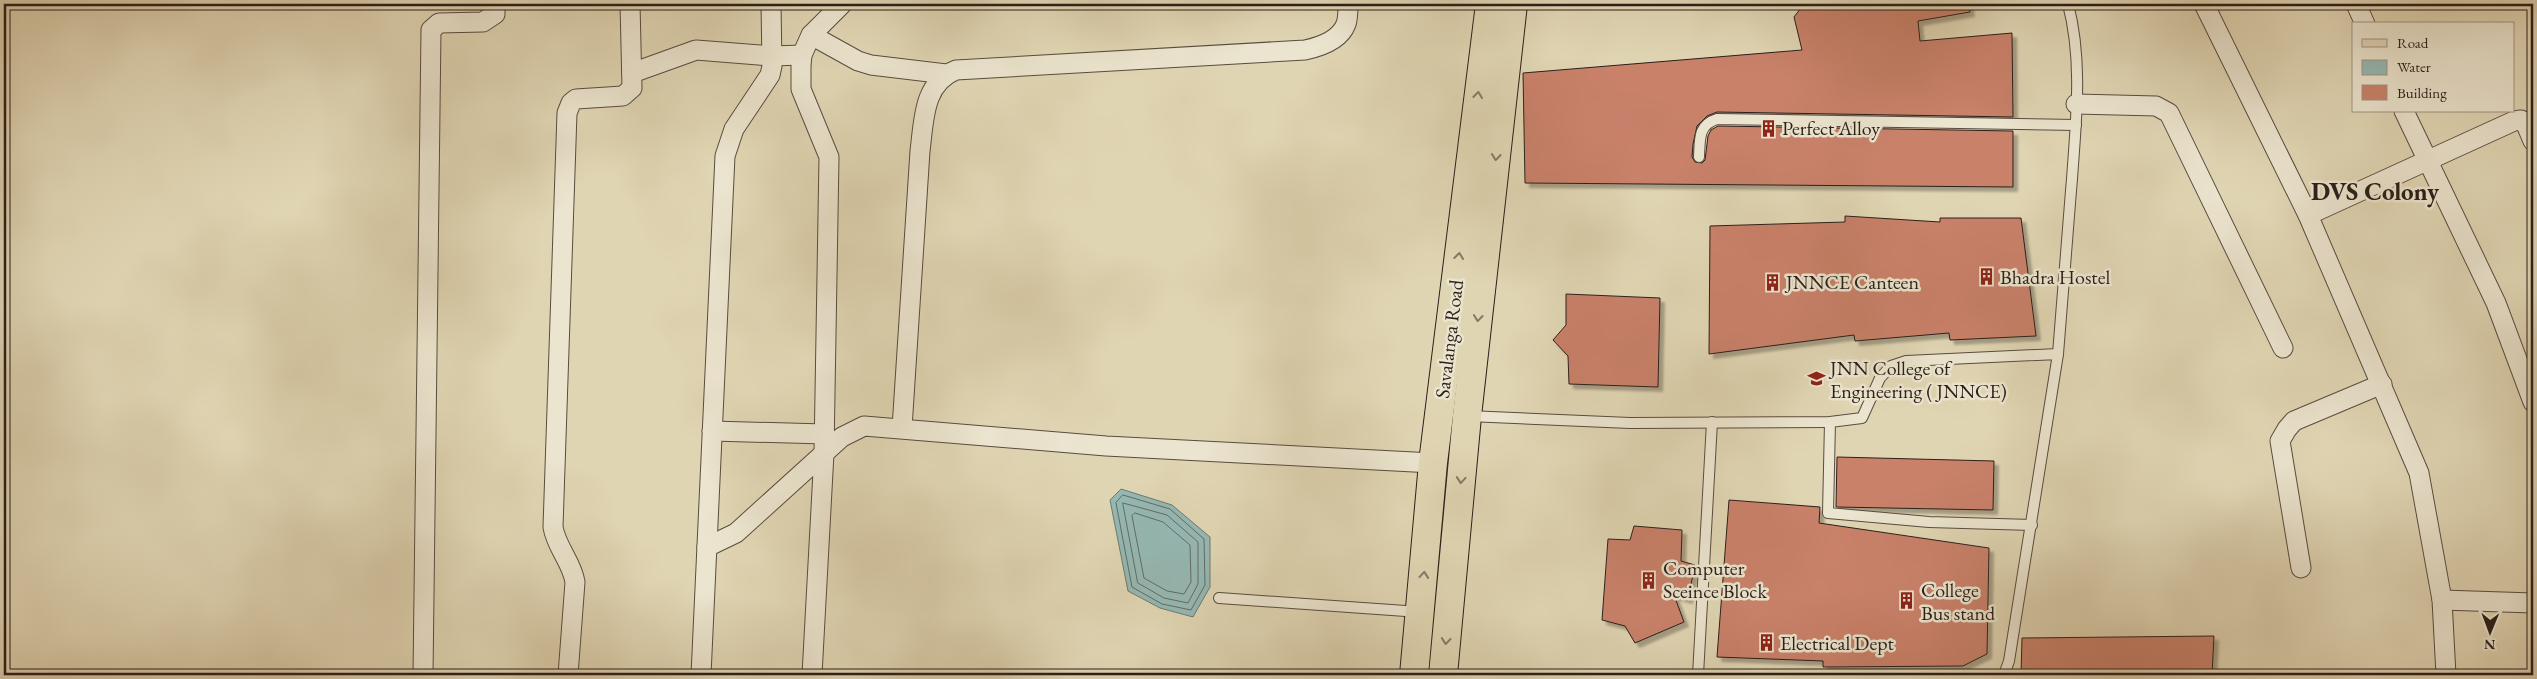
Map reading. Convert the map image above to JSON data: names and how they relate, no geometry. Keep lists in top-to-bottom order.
{
  "streets": {
    "main road": ["Savalanga Road"]
  },
  "districts": ["DVS Colony"],
  "places": {
    "building": [
      "Perfect Alloy",
      "Bhadra Hostel",
      "JNNCE Canteen",
      "Computer Sceince Block",
      "College Bus stand",
      "Electrical Dept"
    ],
    "school or university": ["JNN College of Engineering ( JNNCE)"]
  },
  "legend": ["Road", "Water", "Building"],
  "north": "bottom"
}
